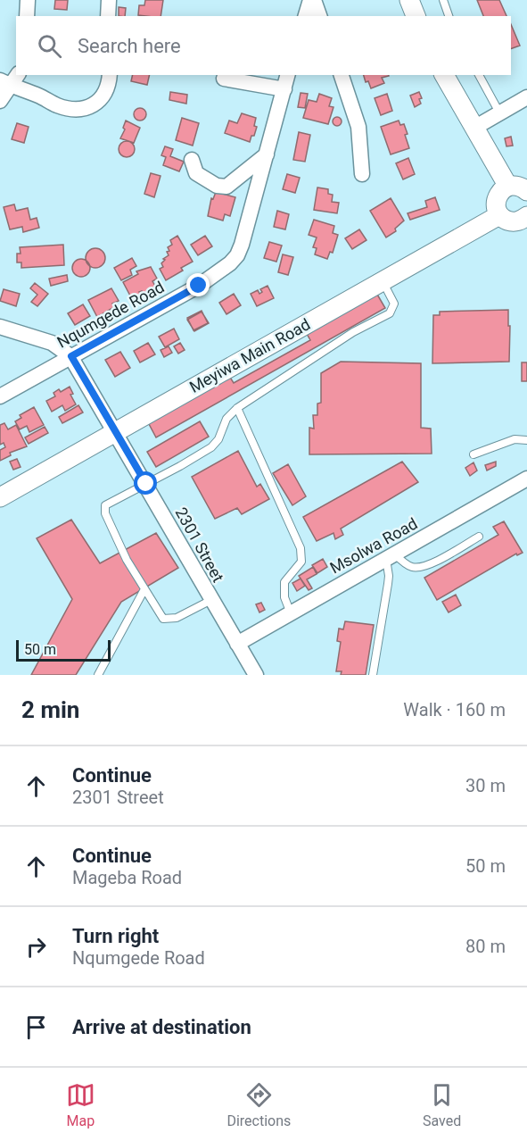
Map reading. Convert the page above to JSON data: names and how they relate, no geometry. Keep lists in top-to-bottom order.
{
  "streets": {
    "street": [
      "Nqumgede Road",
      "Meyiwa Main Road",
      "2301 Street",
      "Msolwa Road"
    ]
  },
  "crossings": [
    ["Nqumgede Road", "2301 Street"],
    ["Meyiwa Main Road", "2301 Street"],
    ["2301 Street", "Msolwa Road"]
  ],
  "scale_bar": "50 m",
  "page": {
    "search": "Search here",
    "scale": "50 m",
    "heading": ["2 min", "Walk · 160 m"],
    "list": [
      ["Continue", "2301 Street", "30 m"],
      ["Continue", "Mageba Road", "50 m"],
      ["Turn right", "Nqumgede Road", "80 m"],
      "Arrive at destination"
    ],
    "nav": ["Map", "Directions", "Saved"]
  }
}
